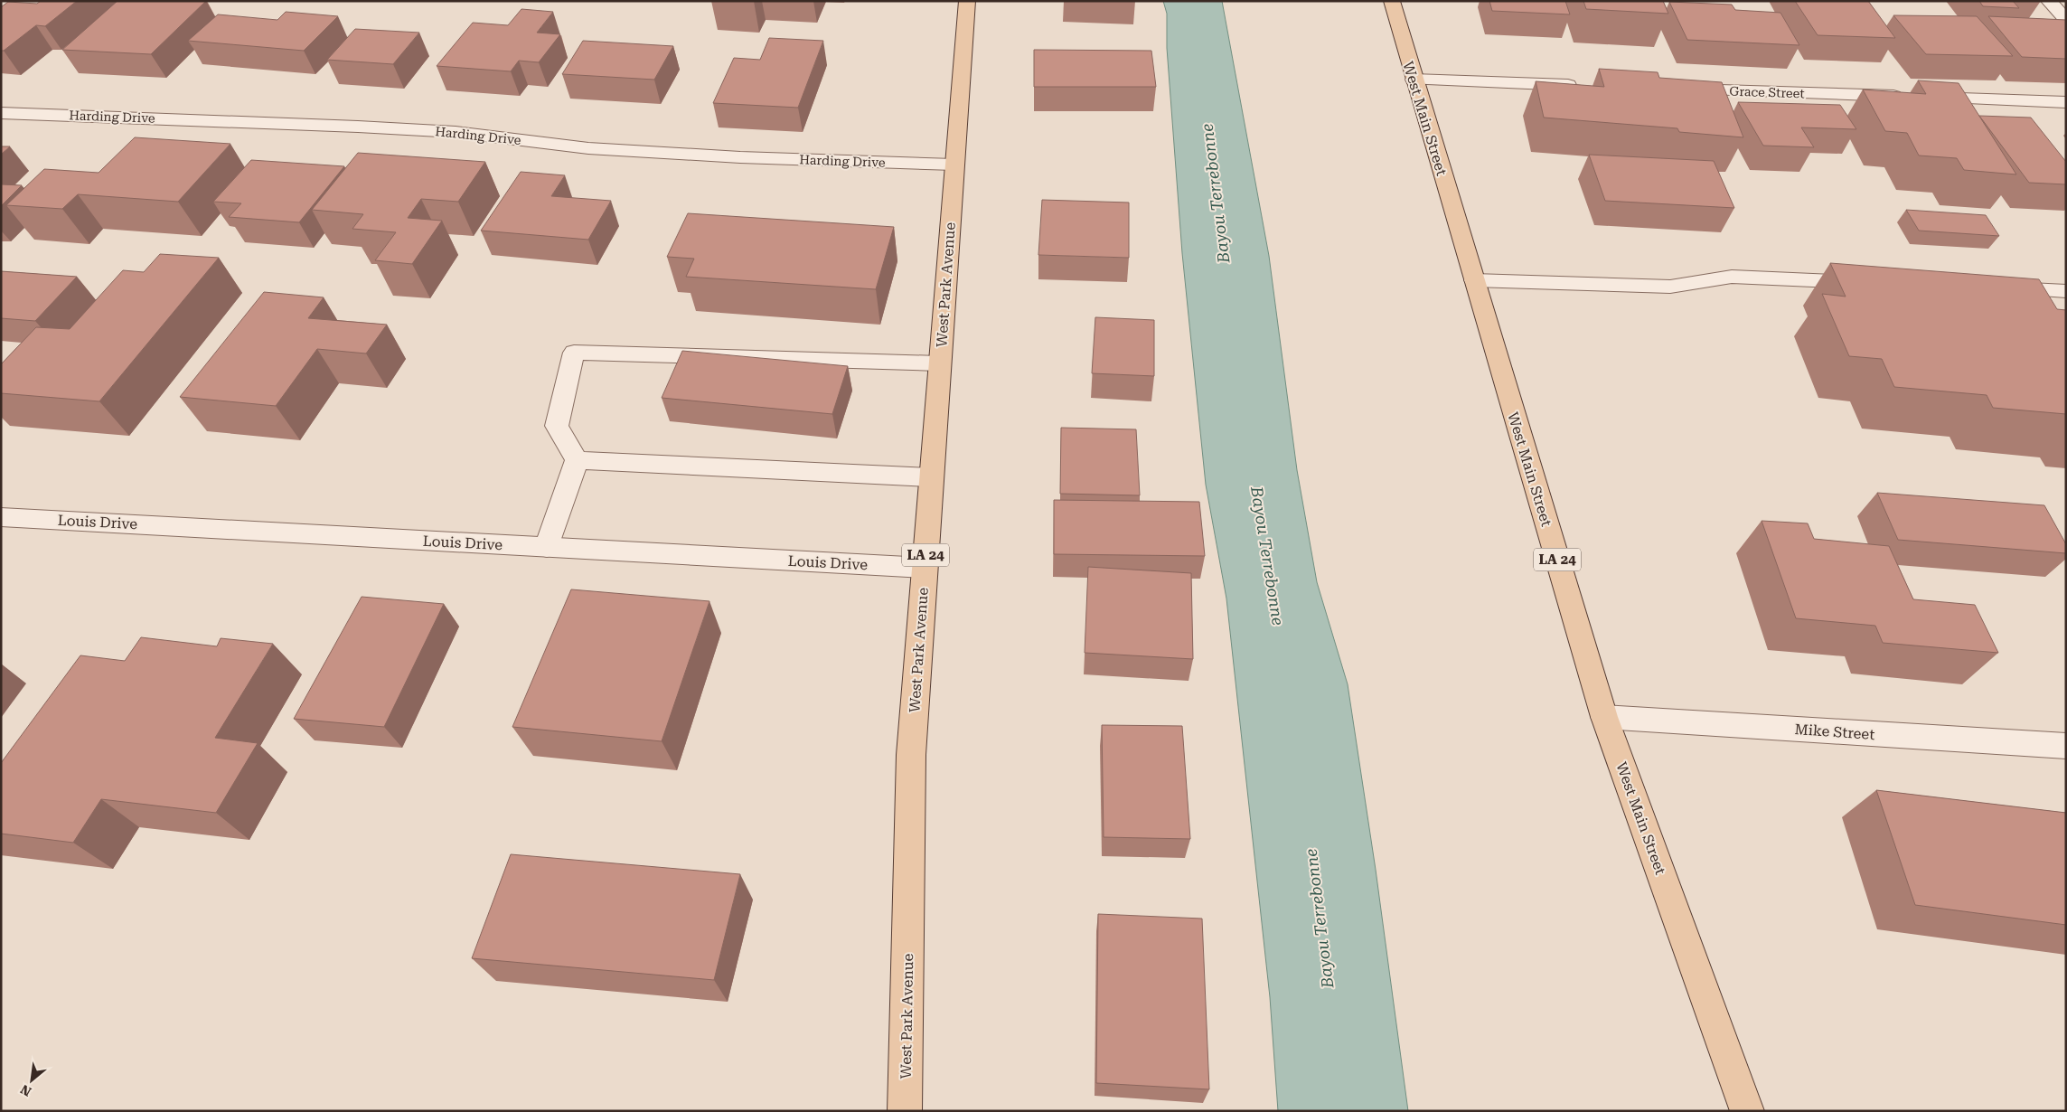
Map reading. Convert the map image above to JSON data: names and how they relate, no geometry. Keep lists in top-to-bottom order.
{
  "streets": {
    "main road": ["West Main Street", "West Park Avenue", "LA 24"],
    "street": [
      "Grace Street",
      "Harding Drive",
      "Louis Drive",
      "Mike Street"
    ]
  },
  "crossings": [
    ["Harding Drive", "West Park Avenue"],
    ["West Main Street", "Mike Street"],
    ["West Park Avenue", "Louis Drive"]
  ],
  "water": ["Bayou Terrebonne"],
  "north": "bottom left"
}
